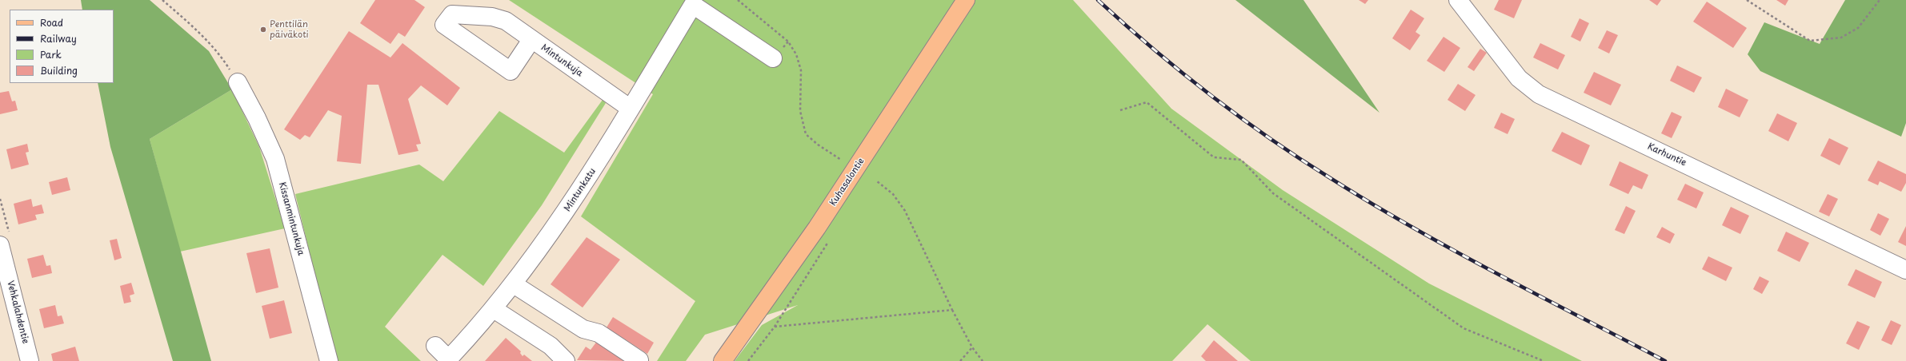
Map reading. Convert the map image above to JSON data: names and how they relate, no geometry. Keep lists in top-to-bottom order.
{
  "streets": {
    "main road": ["Kuhasalontie"],
    "street": [
      "Mintunkuja",
      "Karhuntie",
      "Mintunkatu",
      "Kissanmintunkuja",
      "Vehkalahdentie"
    ]
  },
  "crossings": [
    ["Mintunkuja", "Mintunkatu"]
  ],
  "places": ["Penttilän päiväkoti"],
  "legend": [
    "Road",
    "Railway",
    "Park",
    "Building"
  ]
}
